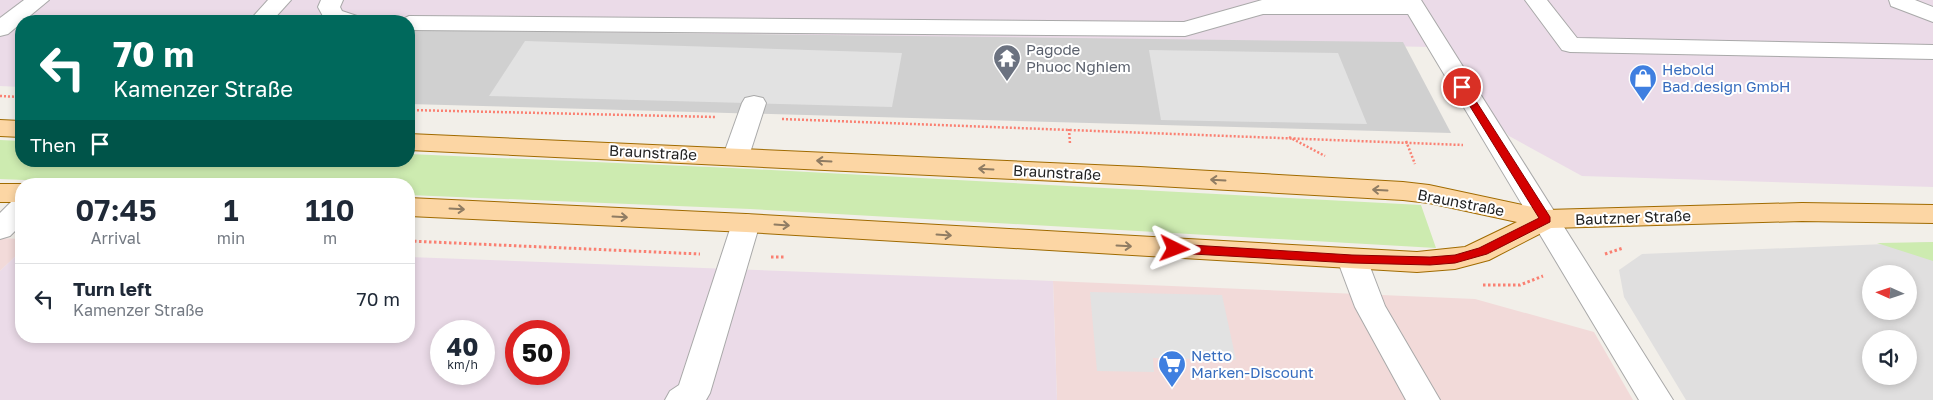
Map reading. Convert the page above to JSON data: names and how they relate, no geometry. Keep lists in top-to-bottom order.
{
  "streets": {
    "main road": ["Braunstraße", "Bautzner Straße"]
  },
  "crossings": [
    ["Braunstraße", "Bautzner Straße"]
  ],
  "places": {
    "temple": ["Pagode Phuoc Nghiem"],
    "shop": ["Hebold Bad.design GmbH"],
    "supermarket": ["Netto Marken-Discount"]
  },
  "north": "left",
  "page": {
    "turn": ["70 m", "Kamenzer Straße"],
    "then": "Then",
    "eta": [
      "07:45",
      "Arrival",
      "1",
      "min",
      "110",
      "m"
    ],
    "list": [
      {
        "name": "Turn left",
        "note": "Kamenzer Straße",
        "value": "70 m"
      }
    ],
    "speed": "40 km/h",
    "limit": "50"
  }
}
